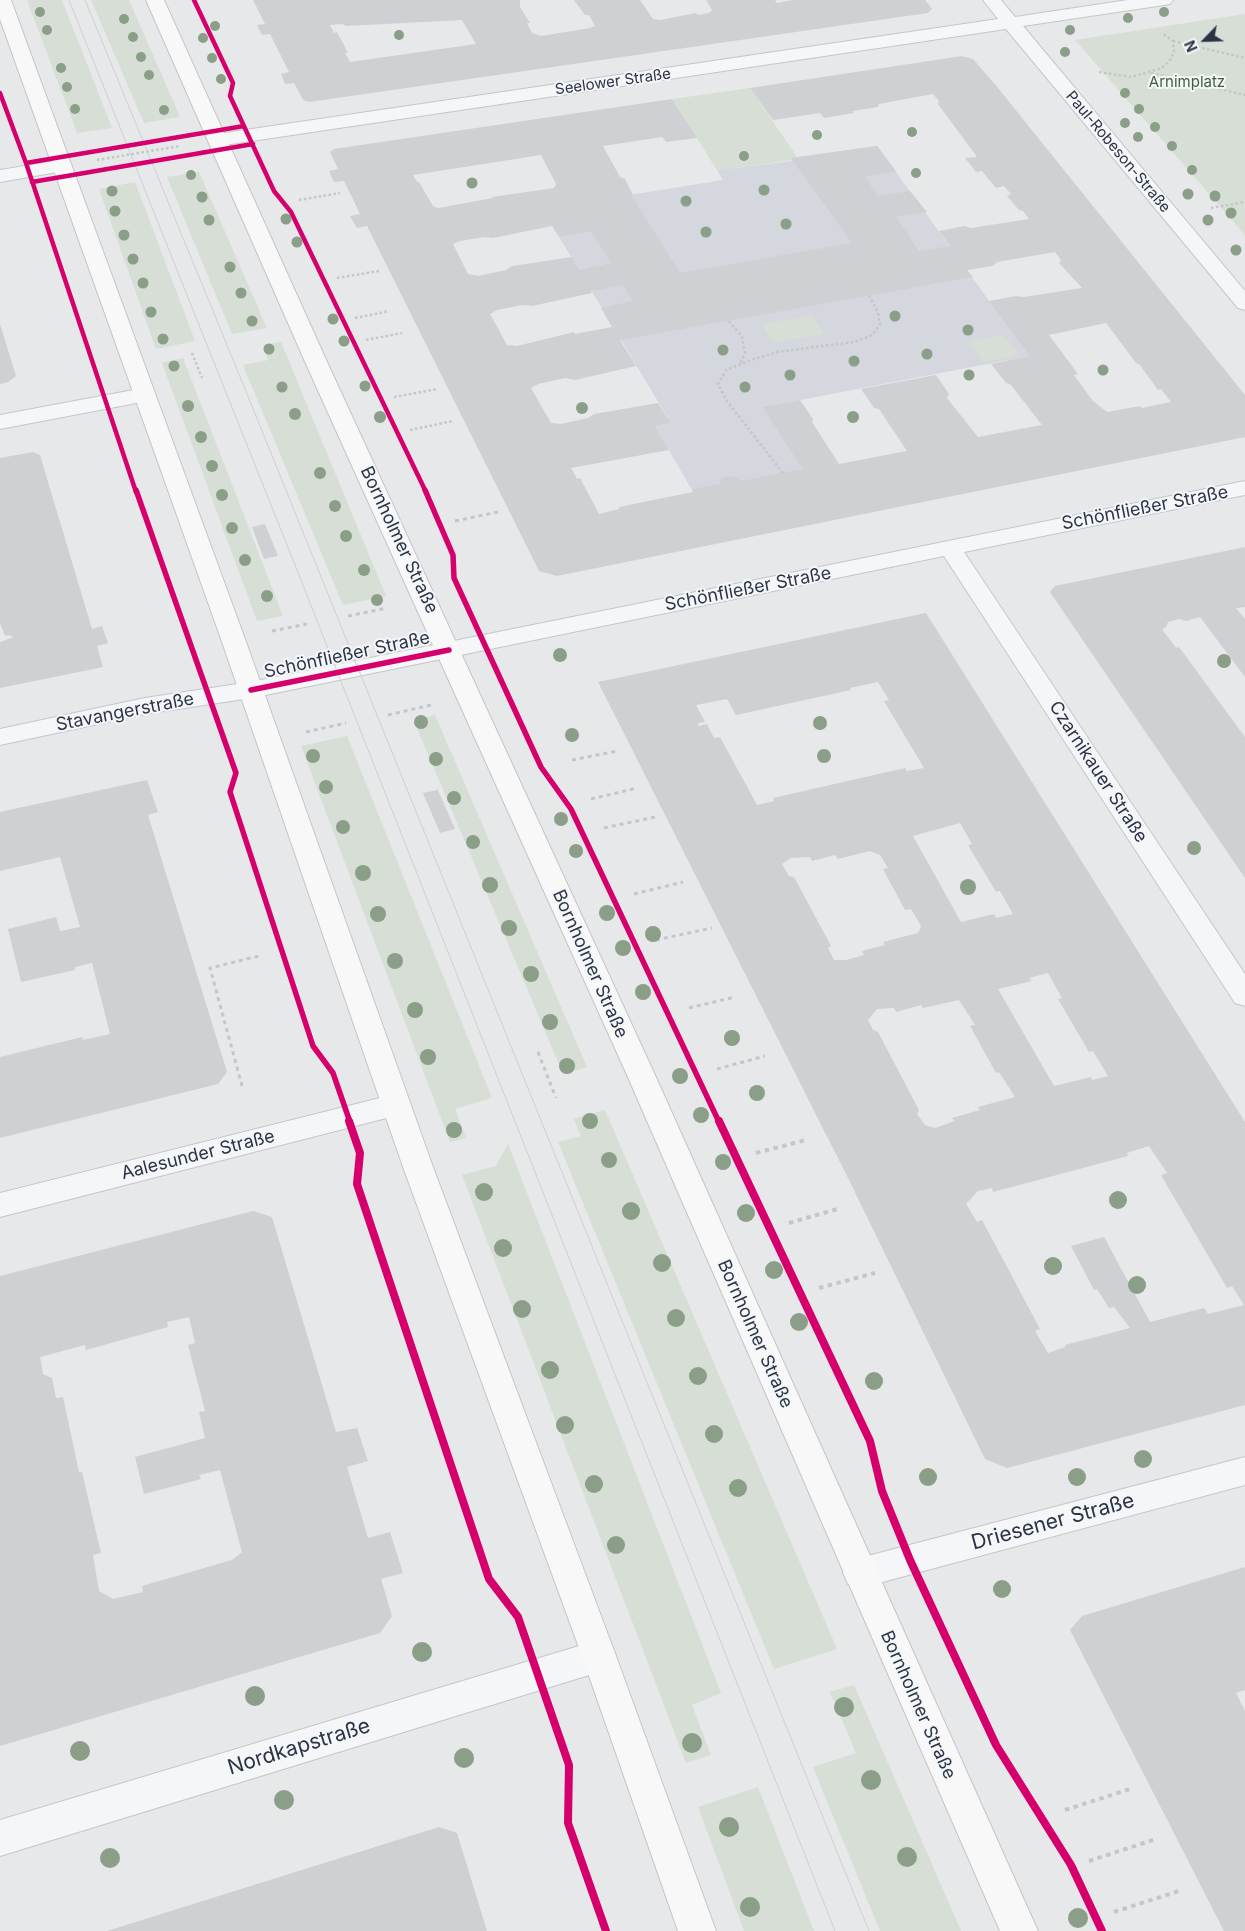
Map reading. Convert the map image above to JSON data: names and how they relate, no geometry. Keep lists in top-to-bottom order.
{
  "streets": {
    "main road": ["Bornholmer Straße"],
    "street": [
      "Seelower Straße",
      "Paul-Robeson-Straße",
      "Schönfließer Straße",
      "Stavangerstraße",
      "Czarnikauer Straße",
      "Aalesunder Straße",
      "Driesener Straße",
      "Nordkapstraße"
    ]
  },
  "crossings": [
    ["Seelower Straße", "Paul-Robeson-Straße"],
    ["Seelower Straße", "Bornholmer Straße"],
    ["Schönfließer Straße", "Bornholmer Straße"],
    ["Schönfließer Straße", "Stavangerstraße"],
    ["Schönfließer Straße", "Czarnikauer Straße"],
    ["Bornholmer Straße", "Driesener Straße"]
  ],
  "parks": ["Arnimplatz"],
  "north": "bottom left"
}
